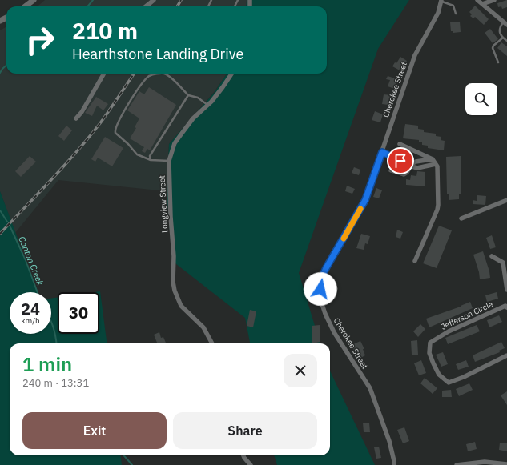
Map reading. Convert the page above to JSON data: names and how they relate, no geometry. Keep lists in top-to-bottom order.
{
  "streets": {
    "street": ["Cherokee Street", "Longview Street", "Jefferson Circle"]
  },
  "water": ["Canton Creek"],
  "page": {
    "turn": ["210 m", "Hearthstone Landing Drive"],
    "speed": "24 km/h",
    "limit": "30",
    "heading": ["1 min", "240 m · 13:31"],
    "buttons": ["Exit", "Share"]
  }
}
